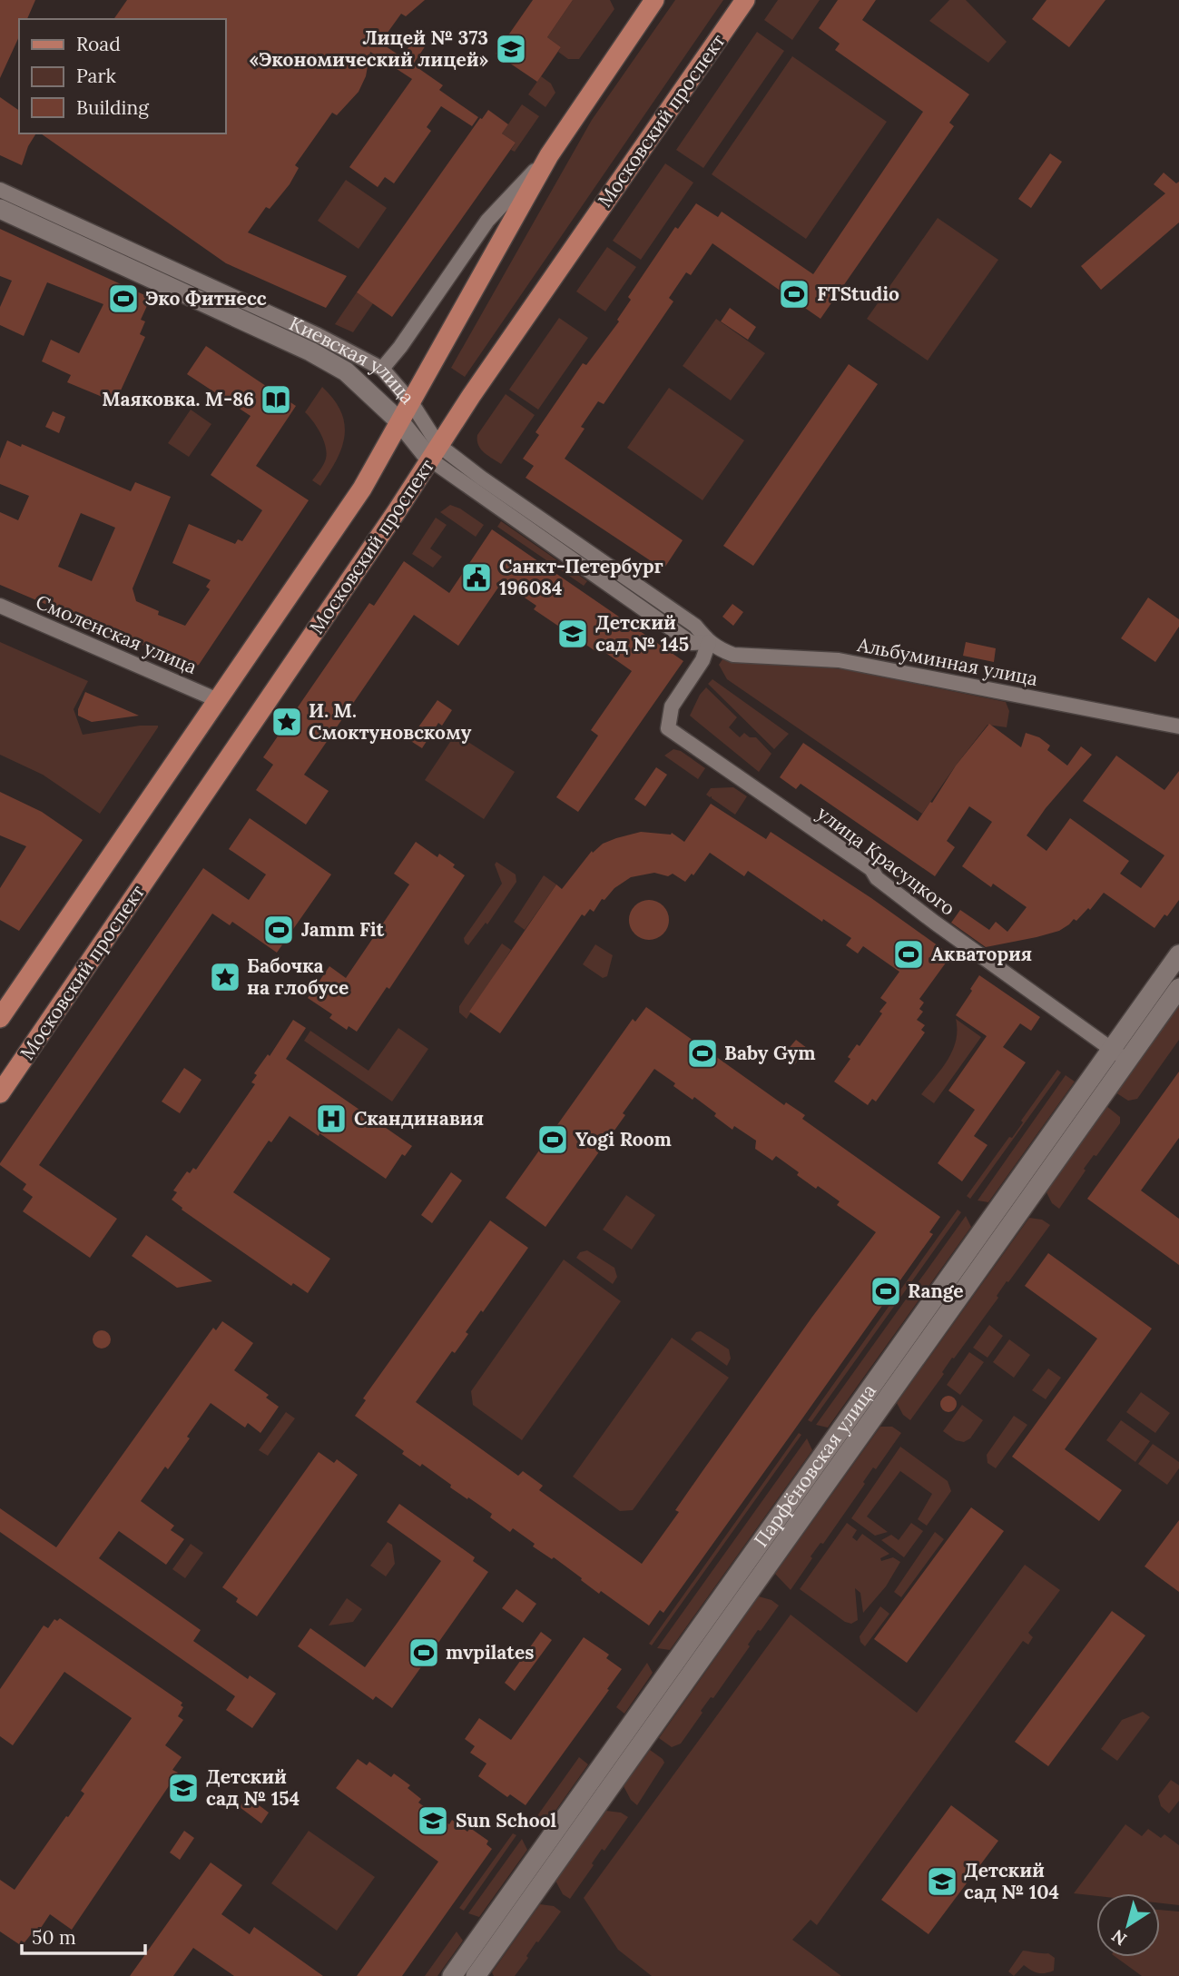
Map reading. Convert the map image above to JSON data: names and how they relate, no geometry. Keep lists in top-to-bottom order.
{
  "streets": {
    "main road": ["Московский проспект"],
    "street": [
      "Киевская улица",
      "Смоленская улица",
      "Альбуминная улица",
      "улица Красуцкого",
      "Парфёновская улица"
    ]
  },
  "crossings": [
    ["Московский проспект", "Киевская улица"],
    ["Альбуминная улица", "улица Красуцкого"],
    ["улица Красуцкого", "Парфёновская улица"]
  ],
  "places": {
    "school or university": [
      "Лицей № 373 «Экономический лицей»",
      "Детский сад № 145",
      "Детский сад № 154",
      "Sun School",
      "Детский сад № 104"
    ],
    "sports": [
      "FTStudio",
      "Эко Фитнесс",
      "Jamm Fit",
      "Акватория",
      "Baby Gym",
      "Yogi Room",
      "Range",
      "mvpilates"
    ],
    "library": ["Маяковка. М-86"],
    "public building": ["Санкт-Петербург 196084"],
    "place": ["И. М. Смоктуновскому", "Бабочка на глобусе"],
    "hospital": ["Скандинавия"]
  },
  "legend": ["Road", "Park", "Building"],
  "scale_bar": "50 m",
  "north": "bottom left"
}
